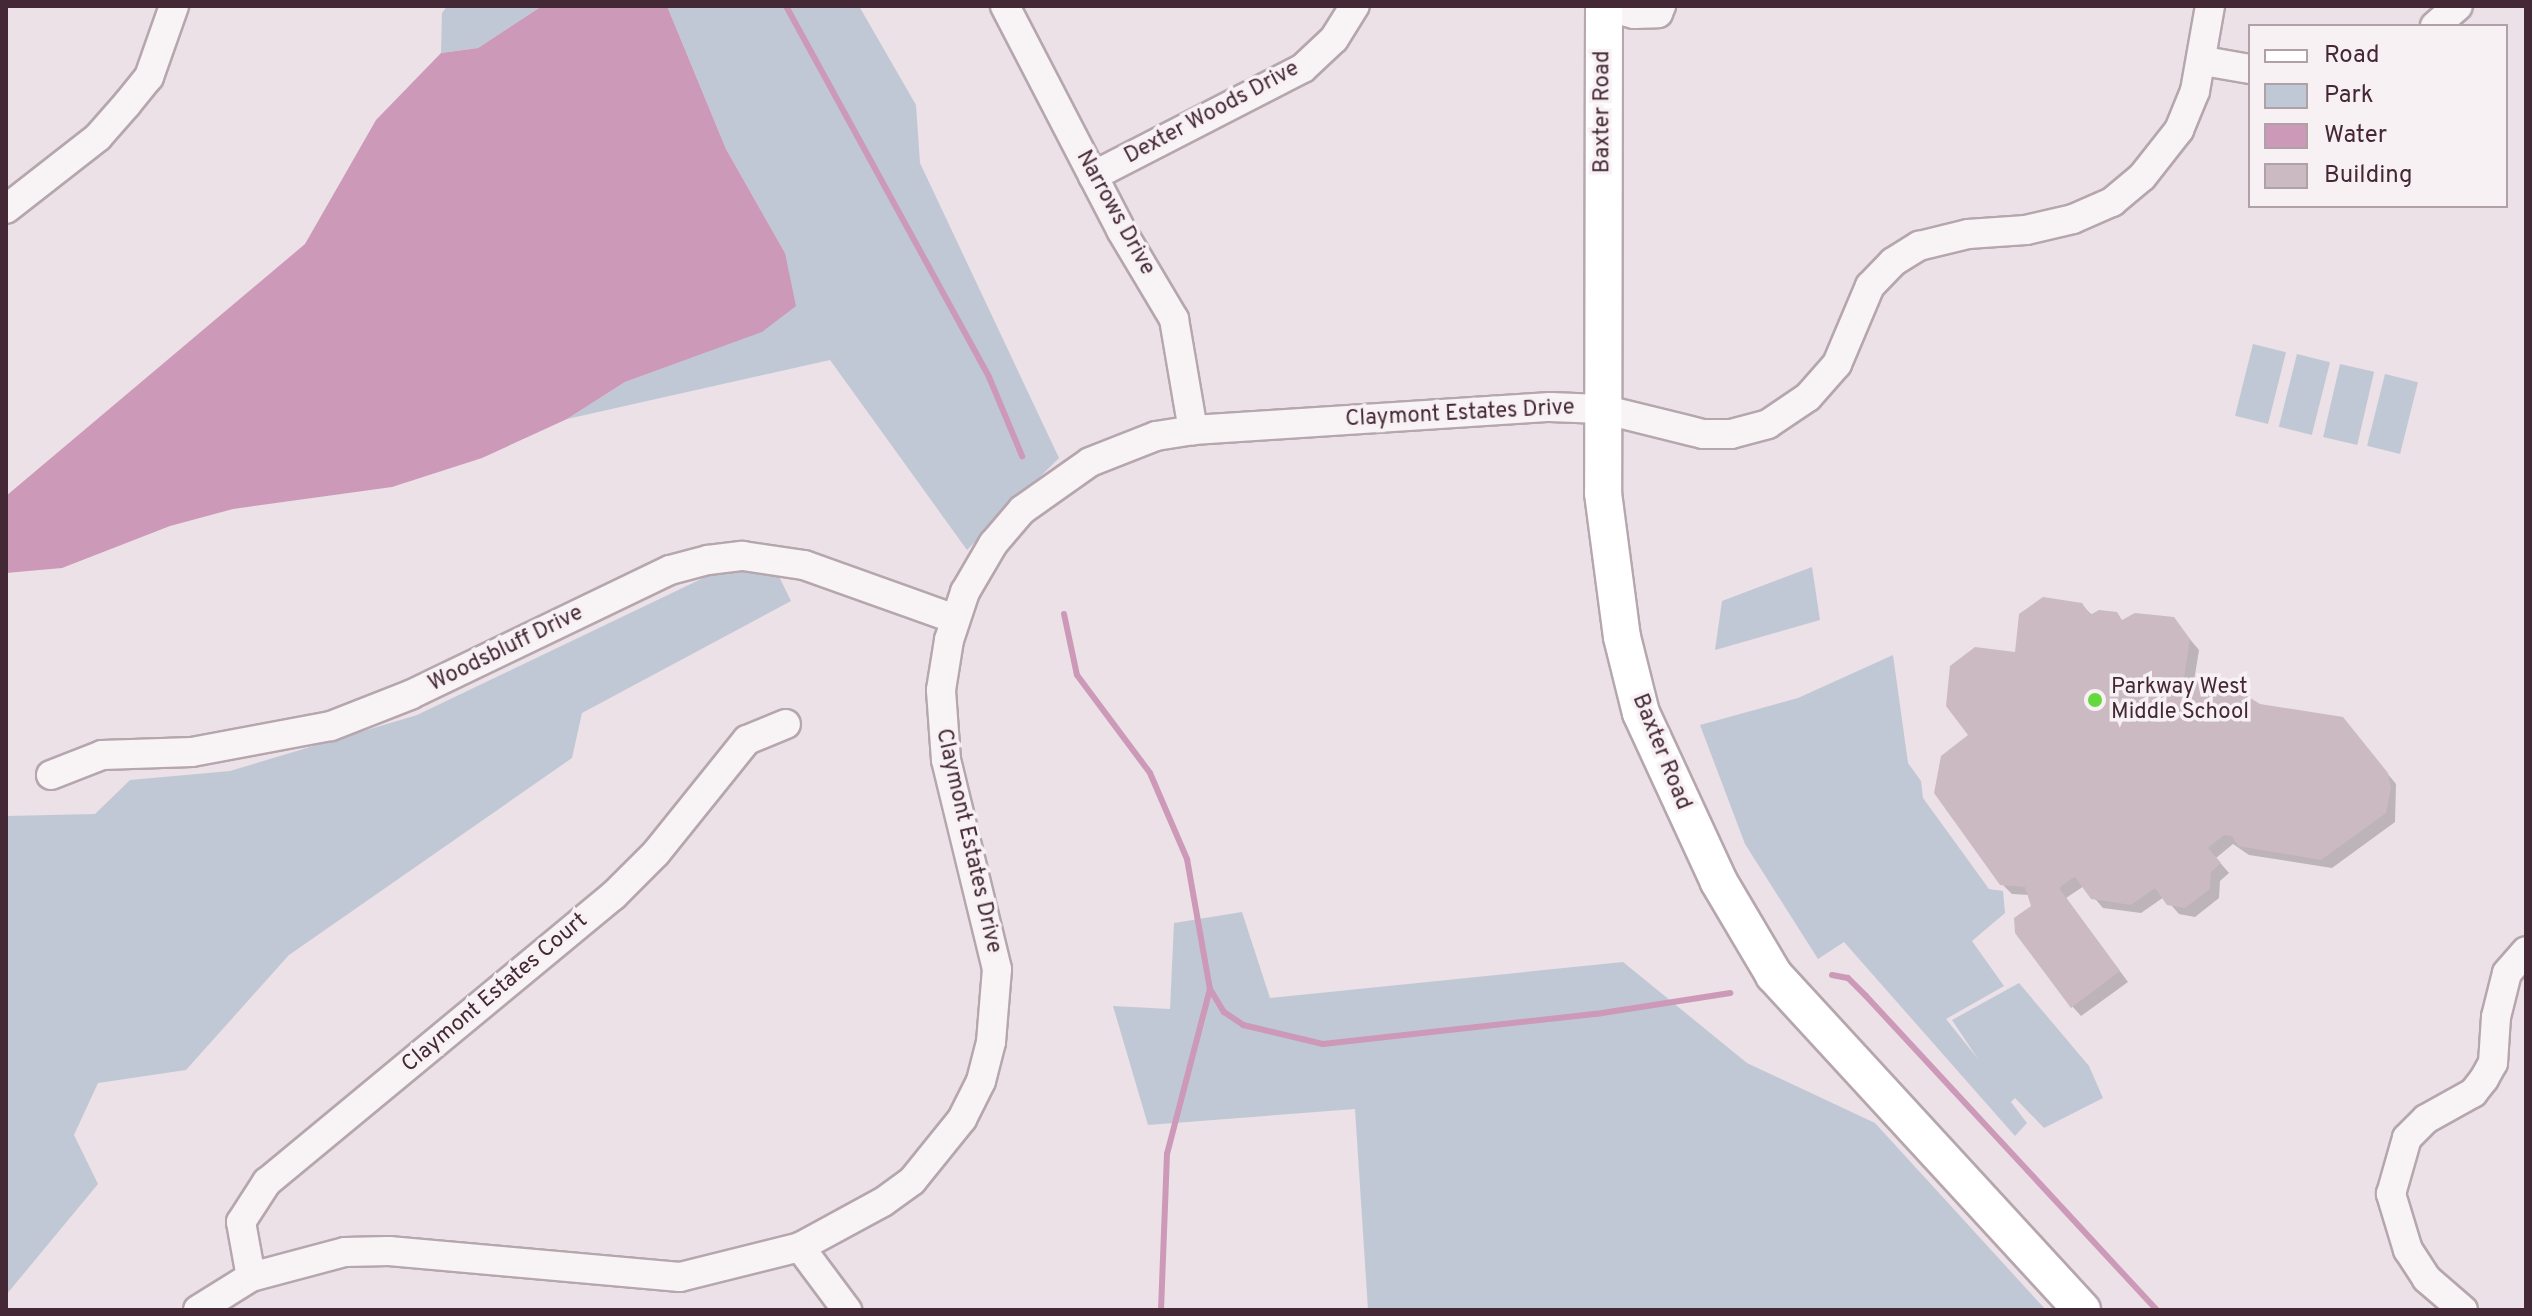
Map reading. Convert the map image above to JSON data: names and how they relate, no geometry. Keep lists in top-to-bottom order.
{
  "streets": {
    "main road": ["Baxter Road"],
    "street": [
      "Dexter Woods Drive",
      "Narrows Drive",
      "Claymont Estates Drive",
      "Woodsbluff Drive",
      "Claymont Estates Court"
    ]
  },
  "crossings": [
    ["Baxter Road", "Claymont Estates Drive"],
    ["Dexter Woods Drive", "Narrows Drive"],
    ["Narrows Drive", "Claymont Estates Drive"],
    ["Claymont Estates Drive", "Woodsbluff Drive"],
    ["Claymont Estates Drive", "Claymont Estates Court"]
  ],
  "places": ["Parkway West Middle School"],
  "legend": [
    "Road",
    "Park",
    "Water",
    "Building"
  ]
}
